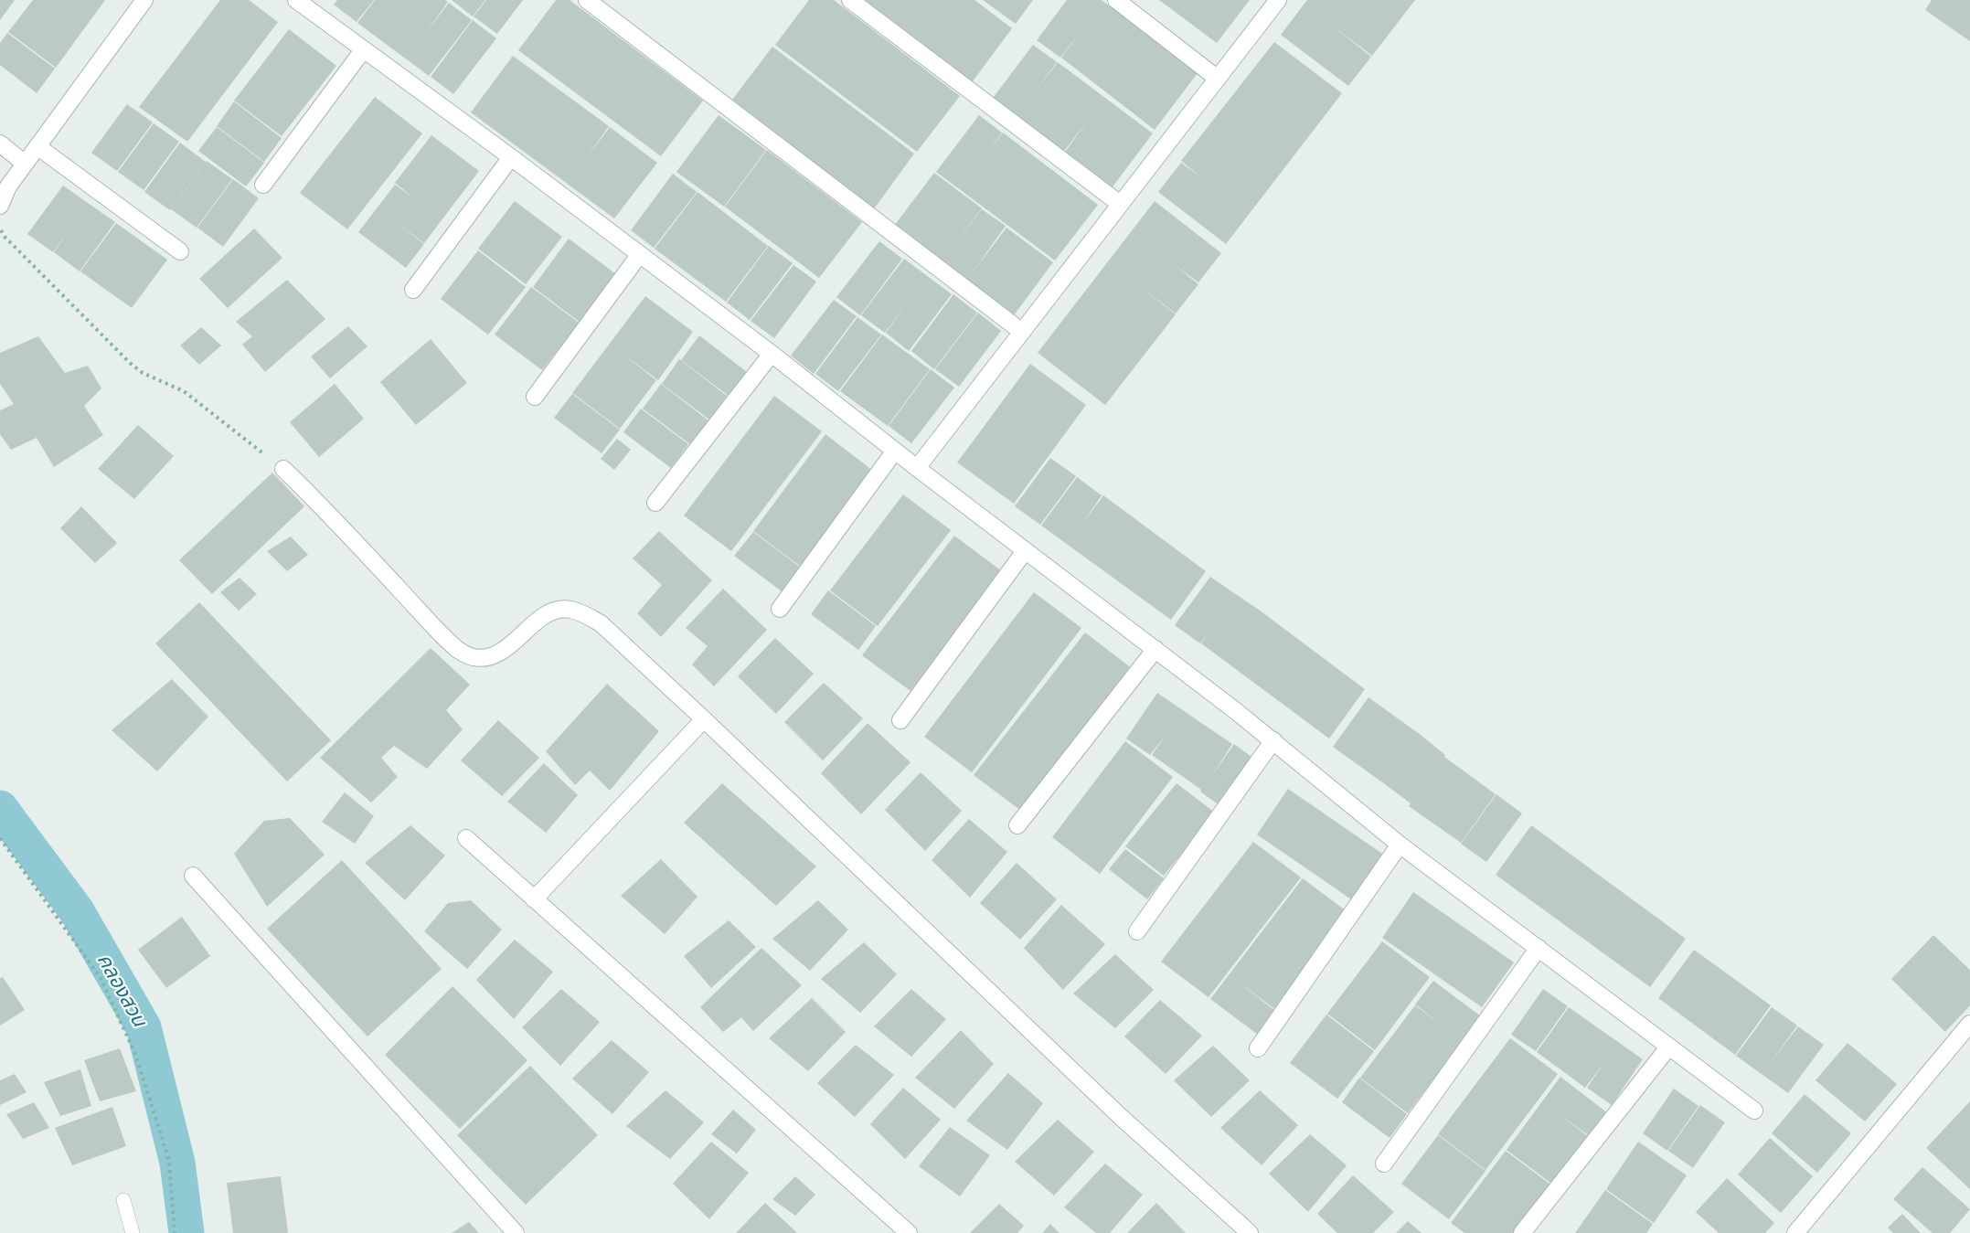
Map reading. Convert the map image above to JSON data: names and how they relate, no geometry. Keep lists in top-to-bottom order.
{
  "water": ["คลองสวน"]
}
